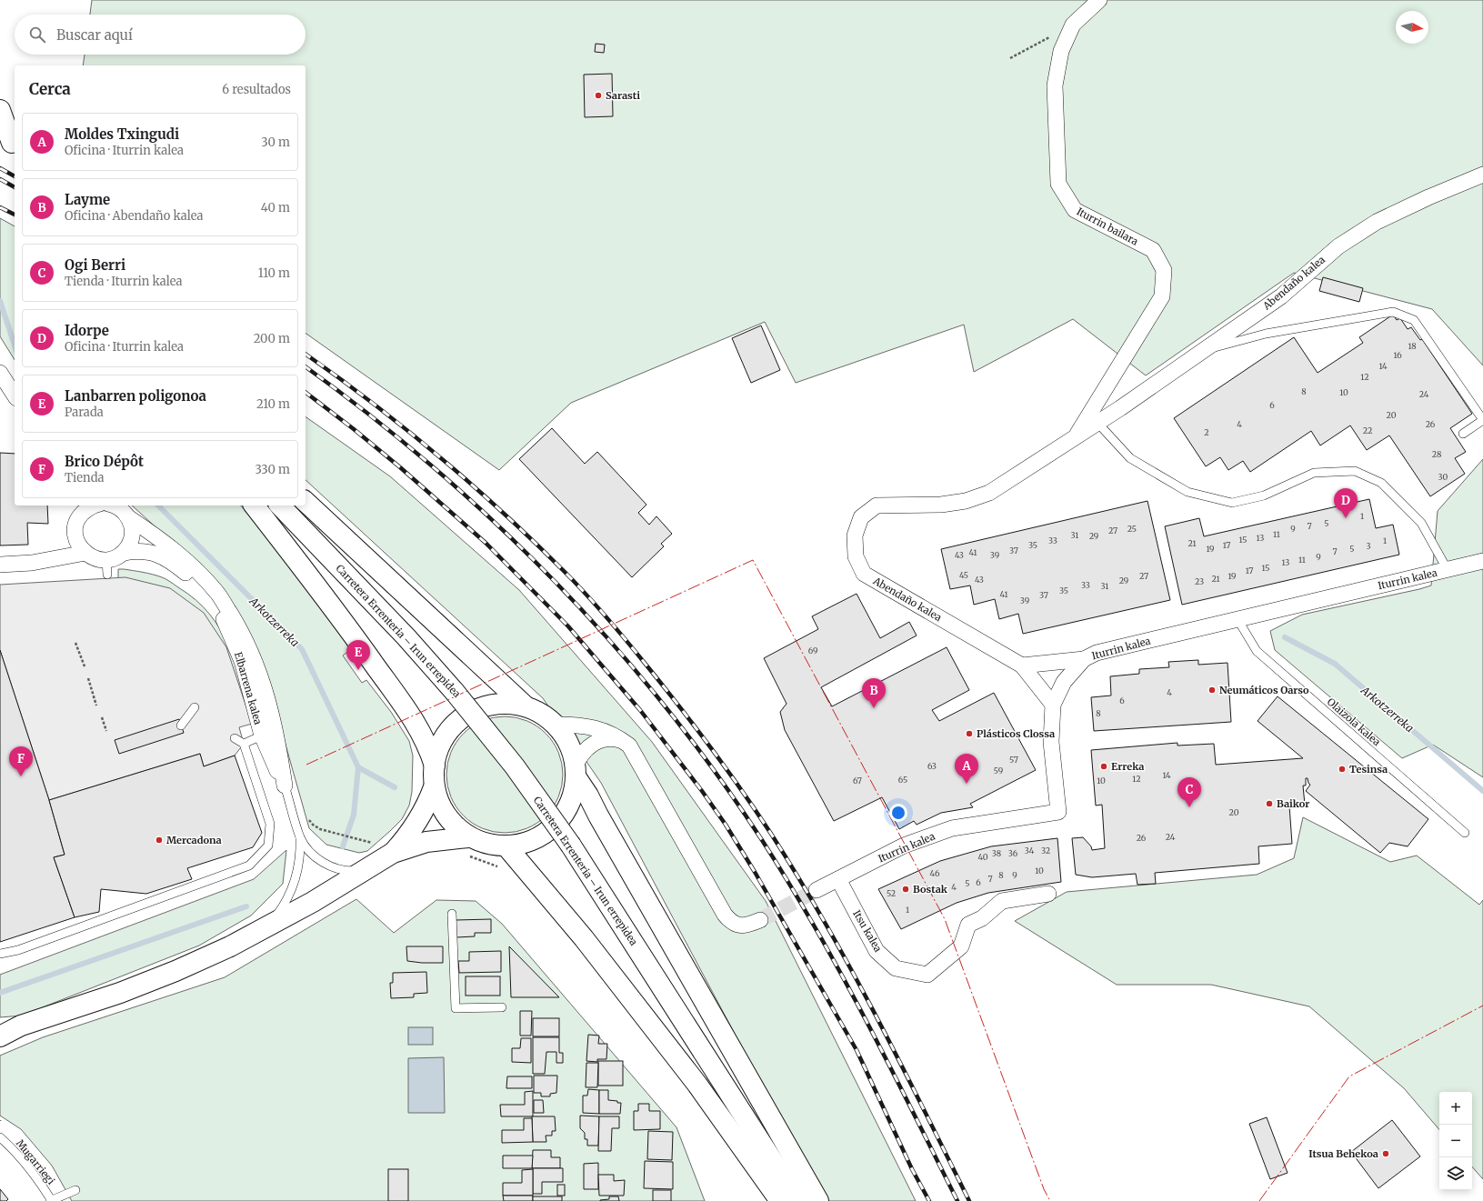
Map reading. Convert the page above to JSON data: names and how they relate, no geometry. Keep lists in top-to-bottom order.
{
  "streets": {
    "main road": ["Carretera Errenteria – Irun errepidea"],
    "street": [
      "Iturrin bailara",
      "Abendaño kalea",
      "Iturrin kalea",
      "Elbarrena kalea",
      "Itsu kalea"
    ],
    "lane": ["Olaizola kalea", "Mugarriegi"]
  },
  "crossings": [
    ["Iturrin bailara", "Abendaño kalea"],
    ["Iturrin kalea", "Olaizola kalea"],
    ["Iturrin kalea", "Itsu kalea"]
  ],
  "water": ["Arkotzerreka"],
  "places": [
    "Sarasti",
    "Neumáticos Oarso",
    "Plásticos Clossa",
    "Erreka",
    "Tesinsa",
    "Baikor",
    "Mercadona",
    "Bostak",
    "Itsua Behekoa"
  ],
  "house_numbers": [
    "18",
    "16",
    "14",
    "12",
    "8",
    "10",
    "24",
    "6",
    "20",
    "4",
    "26",
    "22",
    "2",
    "28",
    "30",
    "1",
    "5",
    "7",
    "25",
    "9",
    "27",
    "11",
    "31",
    "29",
    "13",
    "15",
    "33",
    "1",
    "21",
    "35",
    "17",
    "3",
    "19",
    "5",
    "37",
    "7",
    "41",
    "43",
    "39",
    "9",
    "11",
    "13",
    "15",
    "17",
    "45",
    "27",
    "19",
    "21",
    "43",
    "29",
    "23",
    "33",
    "31",
    "35",
    "41",
    "37",
    "39",
    "69",
    "4",
    "6",
    "8",
    "57",
    "63",
    "59",
    "14",
    "12",
    "65",
    "67",
    "10",
    "20",
    "24",
    "26",
    "34",
    "32",
    "38",
    "36",
    "40",
    "10",
    "46",
    "8",
    "9",
    "7",
    "6",
    "5",
    "4",
    "52",
    "1"
  ],
  "north": "right",
  "page": {
    "search": "Buscar aquí",
    "heading": ["Cerca", "6 resultados"],
    "list": [
      {
        "mark": "A",
        "name": "Moldes Txingudi",
        "note": "Oficina · Iturrin kalea",
        "value": "30 m"
      },
      {
        "mark": "B",
        "name": "Layme",
        "note": "Oficina · Abendaño kalea",
        "value": "40 m"
      },
      {
        "mark": "C",
        "name": "Ogi Berri",
        "note": "Tienda · Iturrin kalea",
        "value": "110 m"
      },
      {
        "mark": "D",
        "name": "Idorpe",
        "note": "Oficina · Iturrin kalea",
        "value": "200 m"
      },
      {
        "mark": "E",
        "name": "Lanbarren poligonoa",
        "note": "Parada",
        "value": "210 m"
      },
      {
        "mark": "F",
        "name": "Brico Dépôt",
        "note": "Tienda",
        "value": "330 m"
      }
    ],
    "pins": [
      "D",
      "E",
      "B",
      "F",
      "A",
      "C"
    ],
    "map_buttons": ["+", "−"]
  }
}
